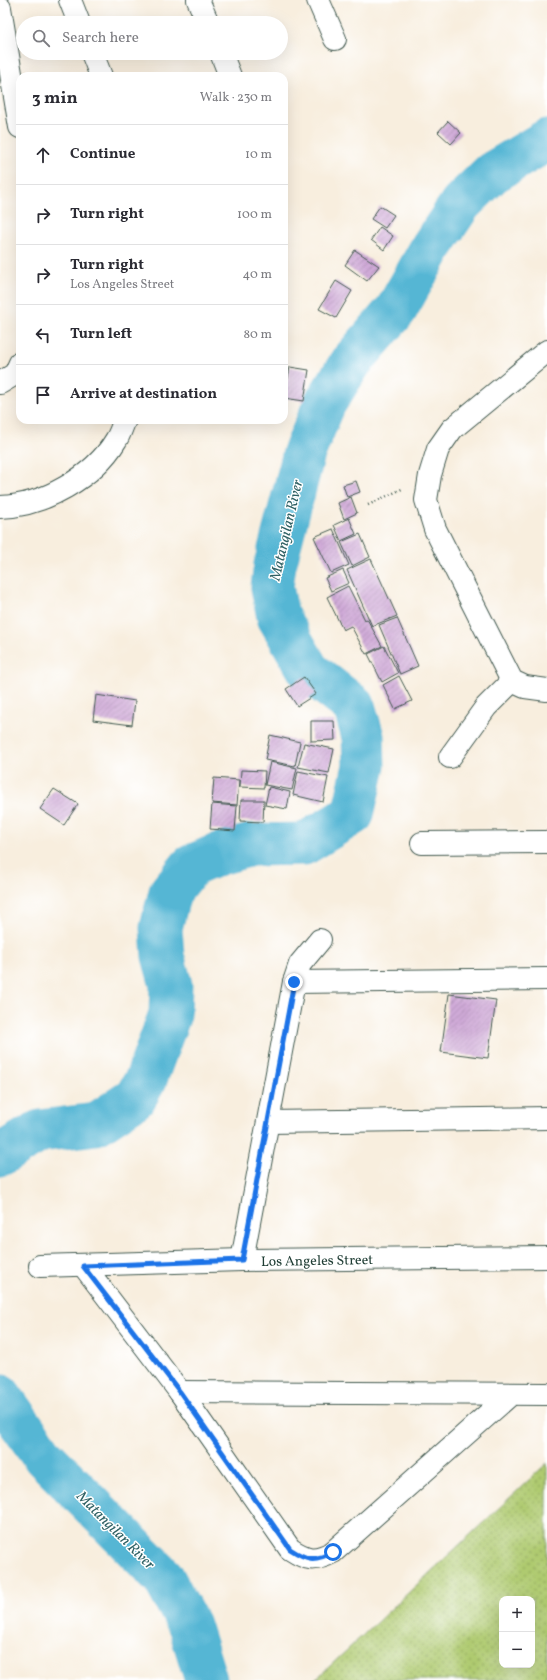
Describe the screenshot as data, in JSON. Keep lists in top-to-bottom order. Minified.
{"streets":{"street":["Los Angeles Street"]},"water":["Matangilan River"],"page":{"search":"Search here","heading":["3 min","Walk · 230 m"],"list":[["Continue","10 m"],["Turn right","100 m"],["Turn right","Los Angeles Street","40 m"],["Turn left","80 m"],"Arrive at destination"],"map_buttons":["+","−"]}}
